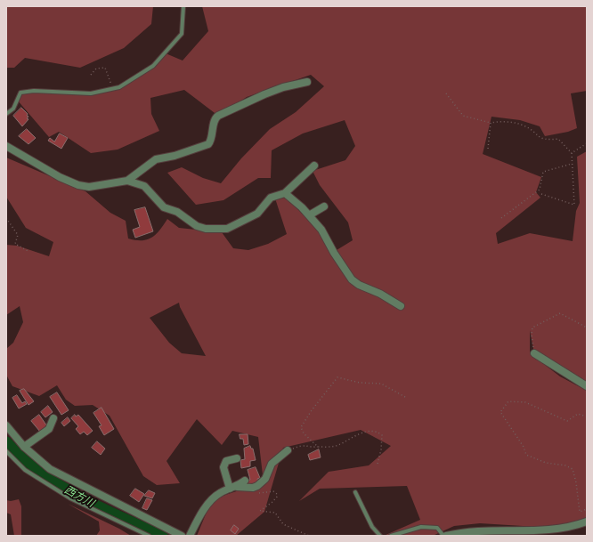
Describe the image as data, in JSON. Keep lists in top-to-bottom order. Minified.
{"water":["西方川"]}
